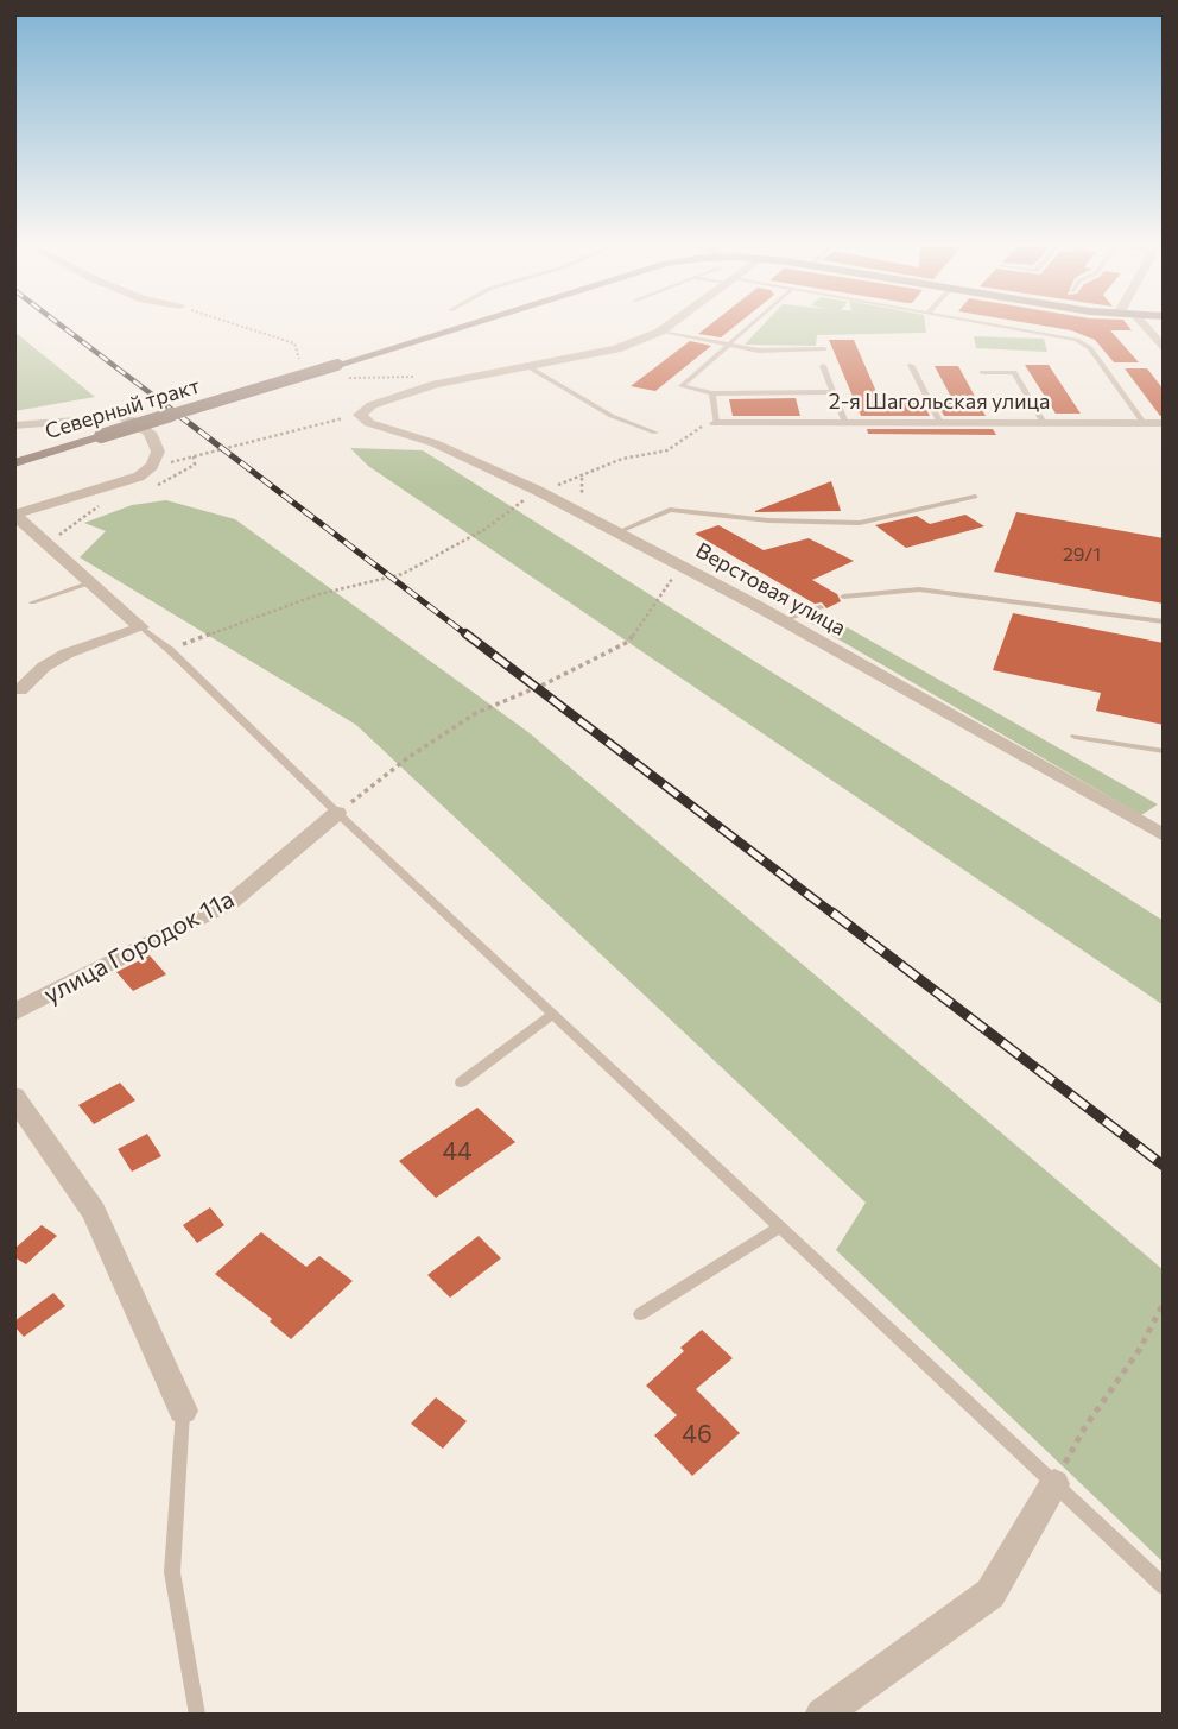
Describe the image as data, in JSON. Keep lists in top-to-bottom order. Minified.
{"streets":{"main road":["Северный тракт"],"street":["2-я Шагольская улица","Верстовая улица","улица Городок 11а"]},"house_numbers":["29/1","44","46"]}
